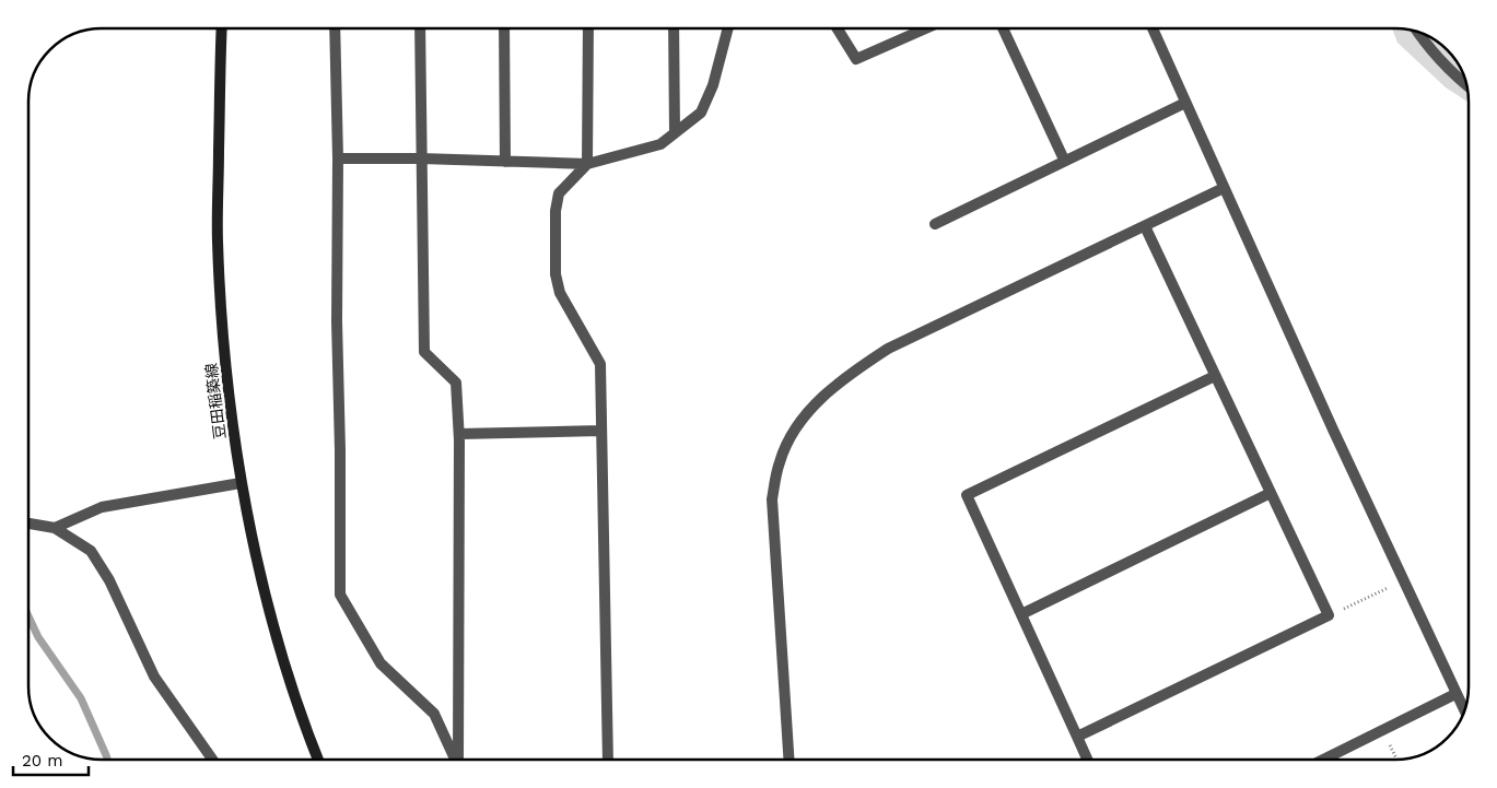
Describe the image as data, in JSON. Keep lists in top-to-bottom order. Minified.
{"streets":{"main road":["豆田稲築線"]},"scale_bar":"20 m"}
